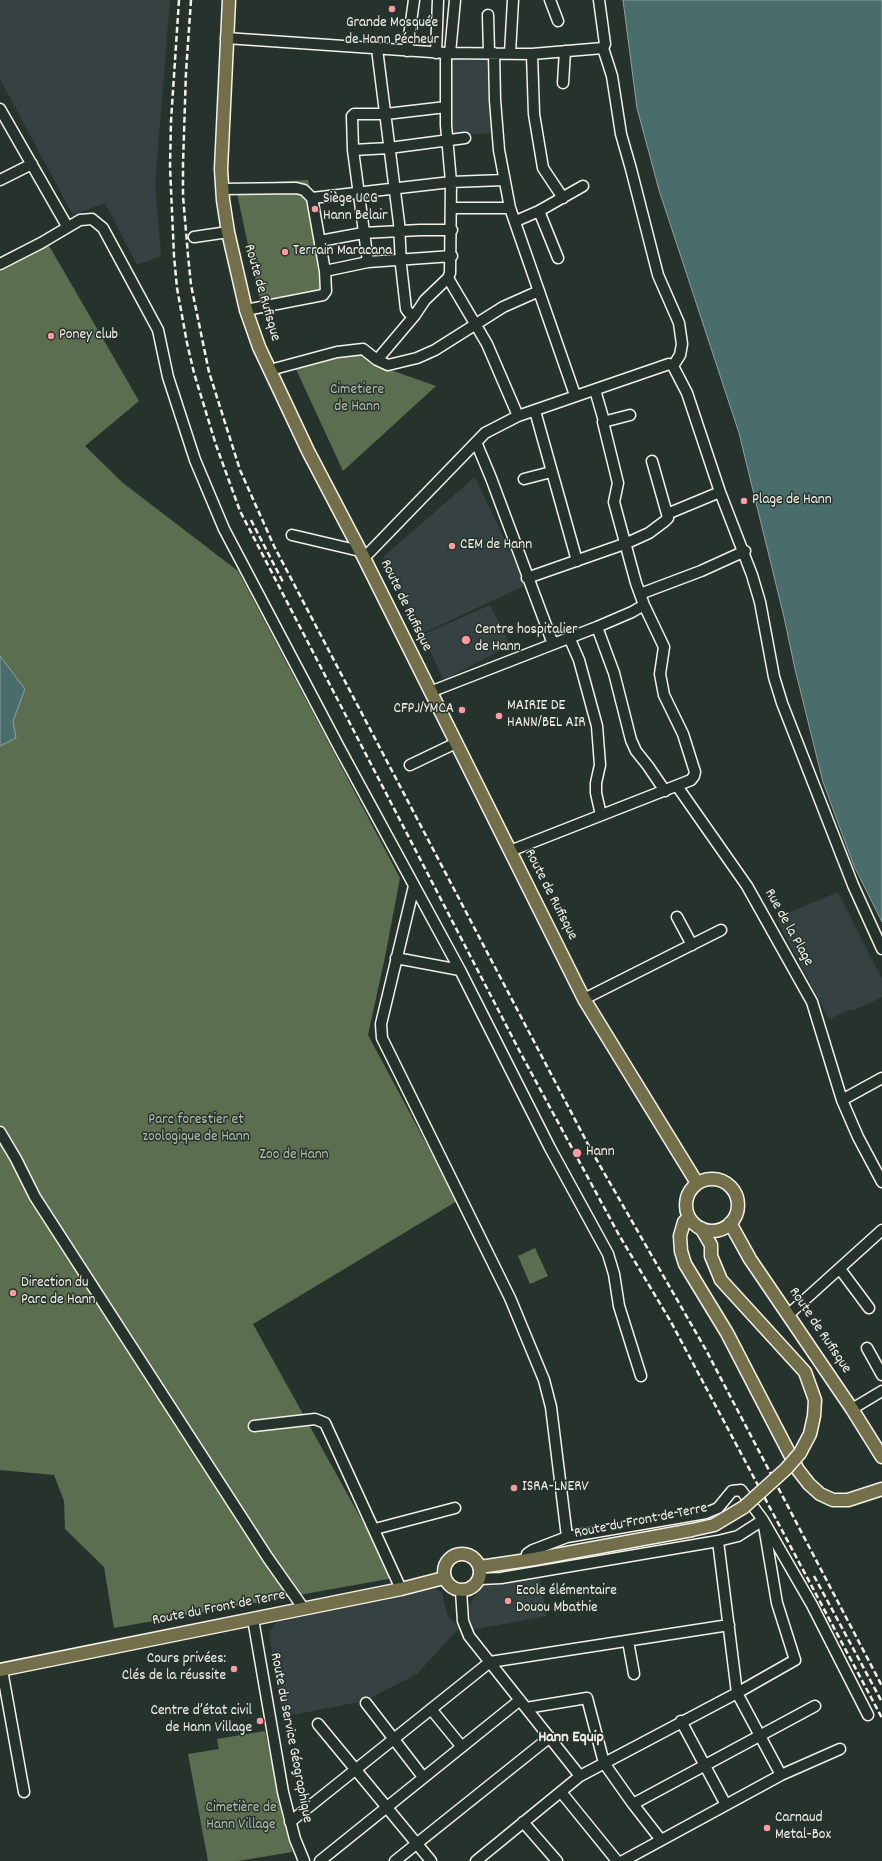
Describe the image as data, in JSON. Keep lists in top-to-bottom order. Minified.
{"streets":{"main road":["Route de Rufisque","Route du Front de Terre"],"street":["Rue de la Plage","Route du Service Géographique"]},"crossings":[["Route de Rufisque","Route du Front de Terre"],["Route du Front de Terre","Route du Service Géographique"]],"districts":["Hann Equip"],"parks":["Cimetiere de Hann","Parc forestier et zoologique de Hann","Zoo de Hann","Cimetière de Hann Village"],"places":["Grande Mosquée de Hann Pécheur","Siège UCG Hann Belair","Terrain Maracana","Poney club","Plage de Hann","CEM de Hann","Centre hospitalier de Hann","CFPJ/YMCA","MAIRIE DE HANN/BEL AIR","Hann","Direction du Parc de Hann","ISRA-LNERV","Ecole élémentaire Douou Mbathie","Cours privées: Clés de la réussite","Centre d’état civil de Hann Village","Carnaud Metal-Box"]}
